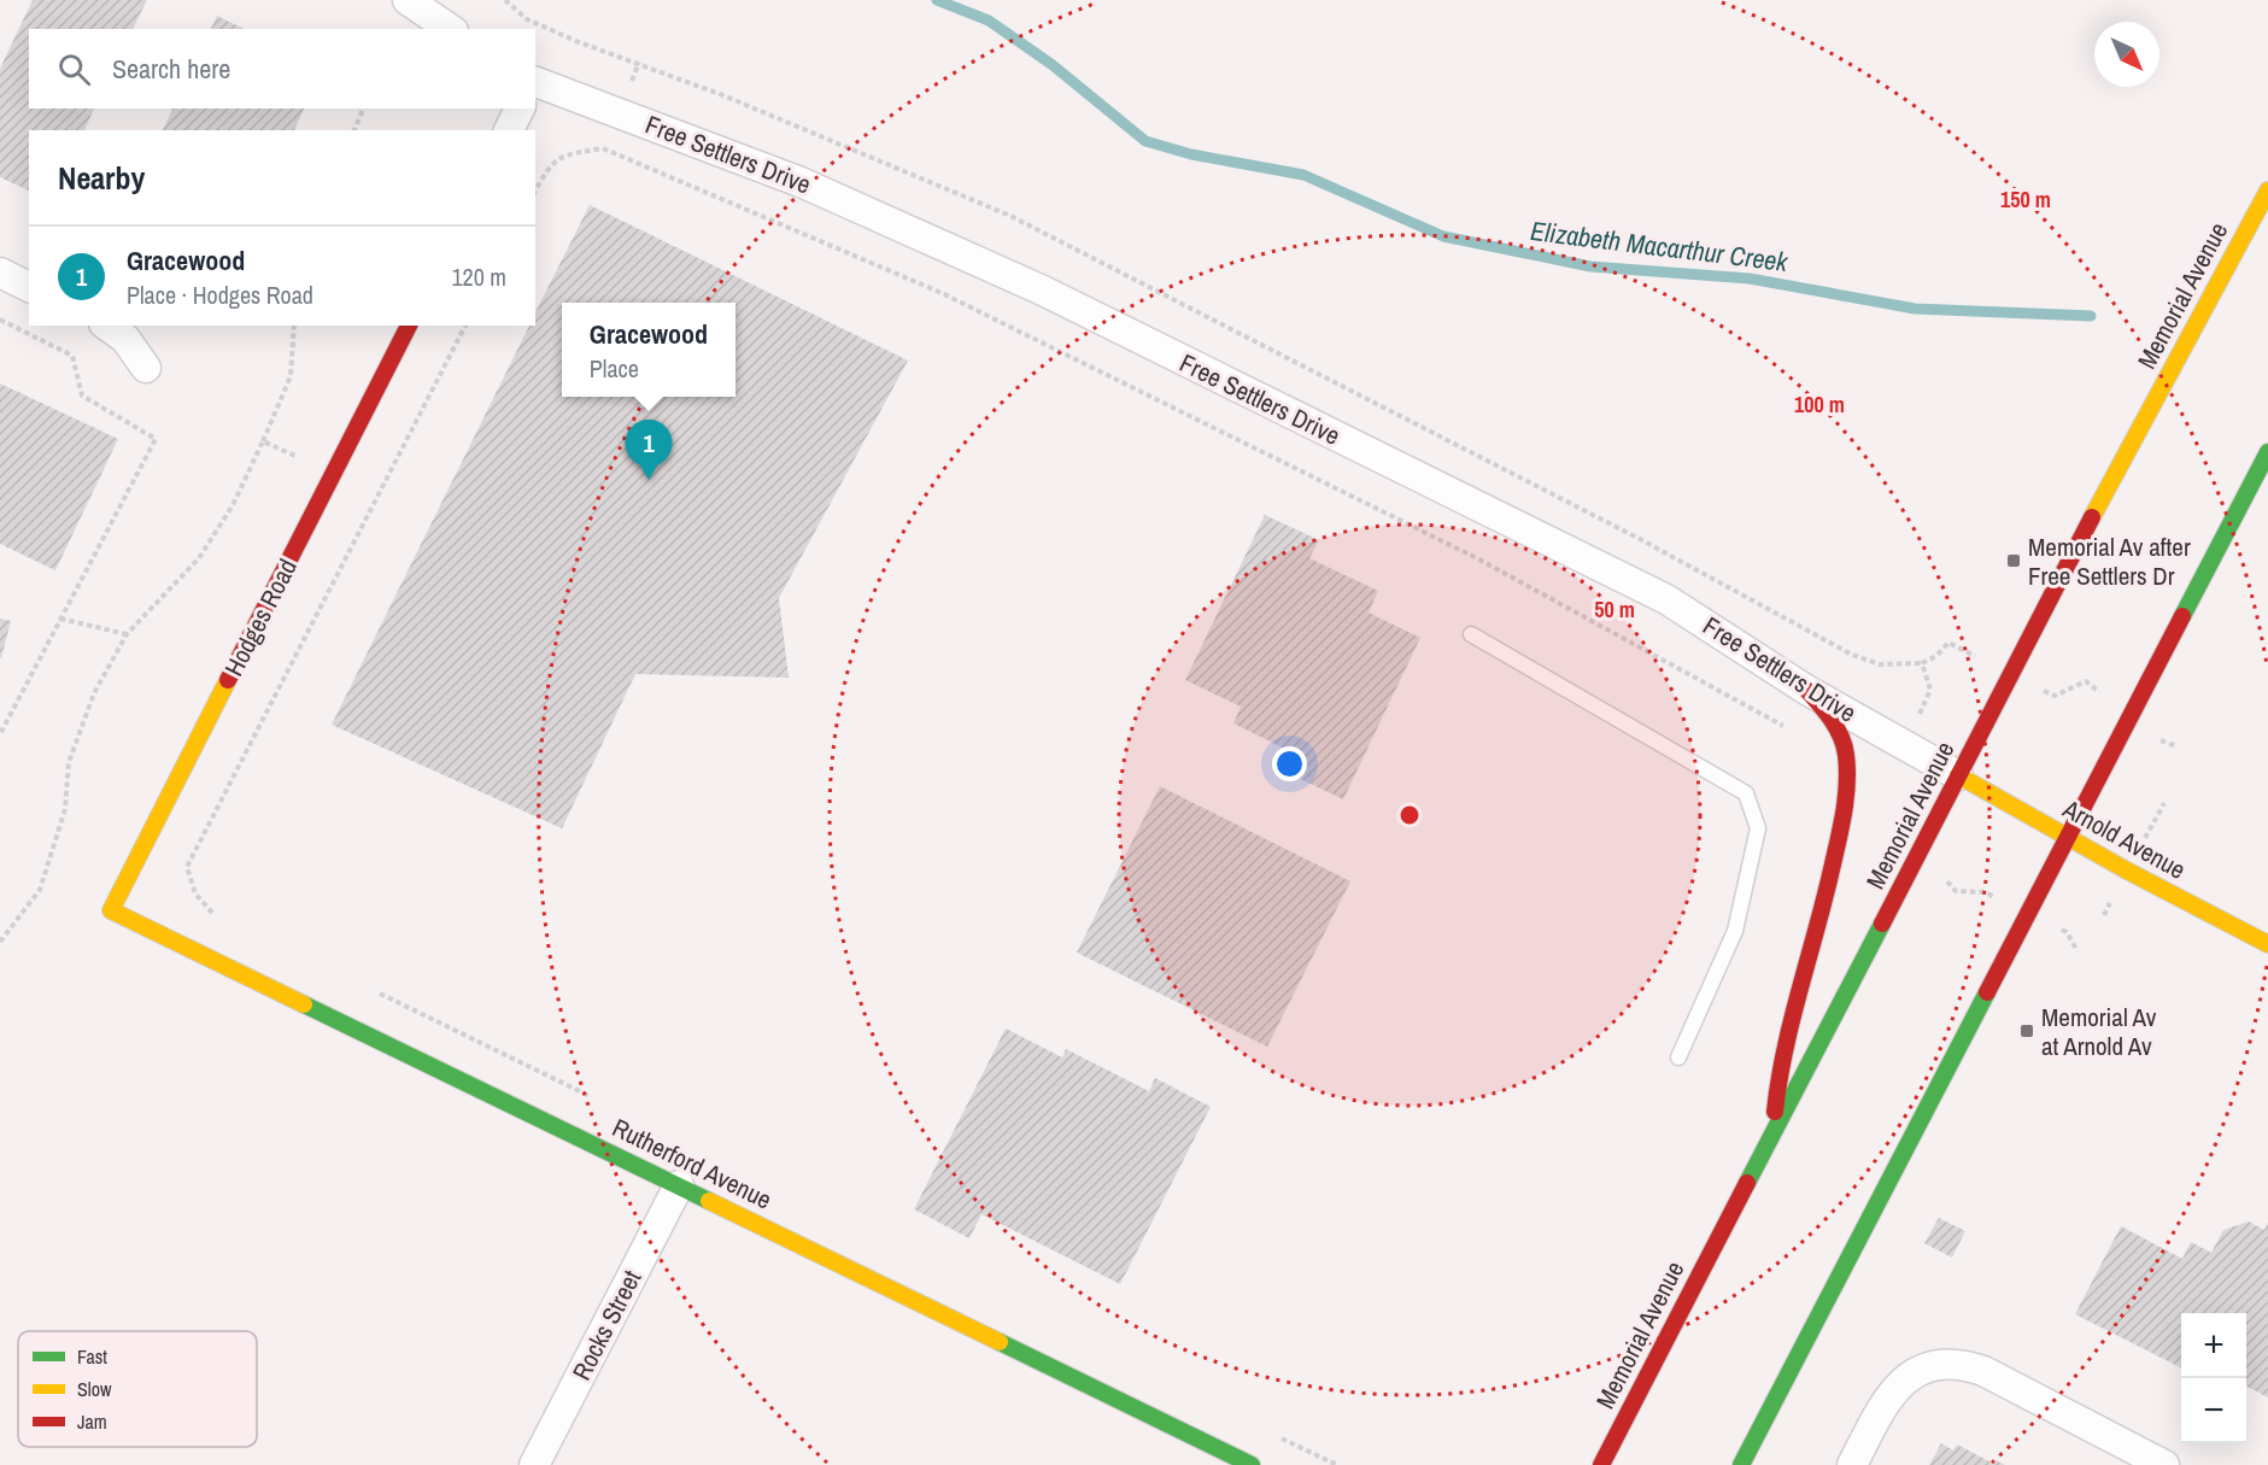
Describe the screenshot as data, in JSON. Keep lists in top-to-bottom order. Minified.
{"streets":{"main road":["Memorial Avenue","Hodges Road","Arnold Avenue","Rutherford Avenue"],"street":["Free Settlers Drive","Rocks Street"]},"crossings":[["Free Settlers Drive","Memorial Avenue"],["Free Settlers Drive","Arnold Avenue"],["Memorial Avenue","Arnold Avenue"],["Hodges Road","Rutherford Avenue"],["Rutherford Avenue","Rocks Street"]],"water":["Elizabeth Macarthur Creek"],"places":{"transit":["Memorial Av after Free Settlers Dr","Memorial Av at Arnold Av"]},"legend":["Fast","Slow","Jam"],"north":"bottom right","page":{"search":"Search here","heading":"Nearby","list":[{"mark":"1","name":"Gracewood","note":"Place · Hodges Road","value":"120 m"}],"popup":["Gracewood","Place"],"pins":"1","map_buttons":["+","−"]},"rings":["150 m","100 m","50 m"]}
